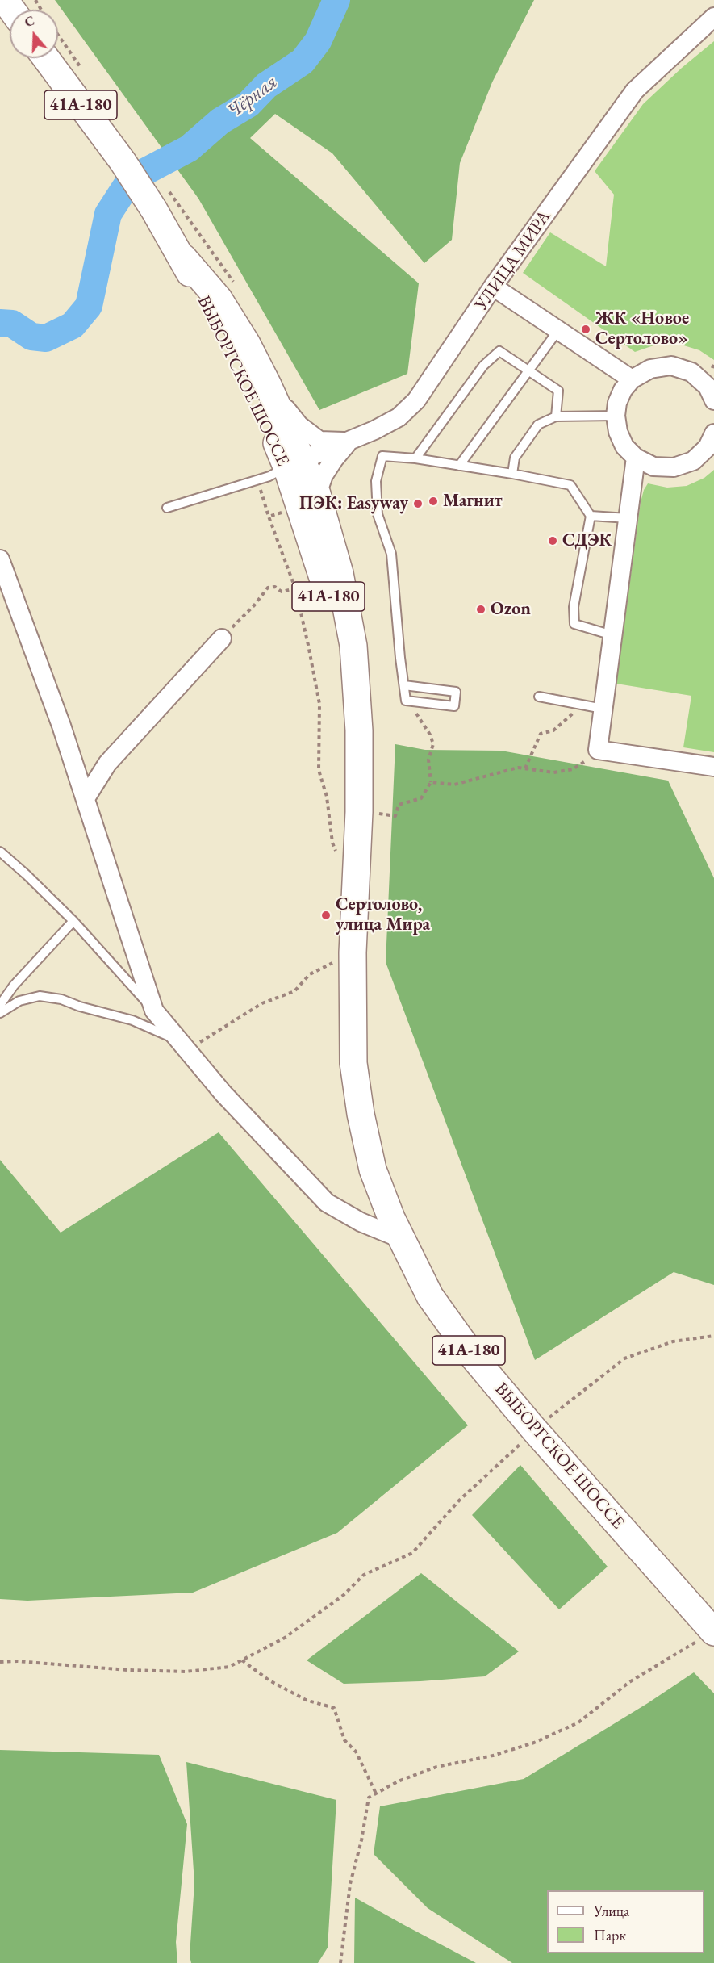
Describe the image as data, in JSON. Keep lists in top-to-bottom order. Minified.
{"streets":{"main road":["41А-180","ВЫБОРГСКОЕ ШОССЕ"],"street":["УЛИЦА МИРА"]},"crossings":[["УЛИЦА МИРА","ВЫБОРГСКОЕ ШОССЕ"]],"water":["Чёрная"],"places":["ЖК «Новое Сертолово»","Магнит","ПЭК: Easyway","СДЭК","Ozon","Сертолово, улица Мира"],"legend":["Улица","Парк"],"north":"top"}
